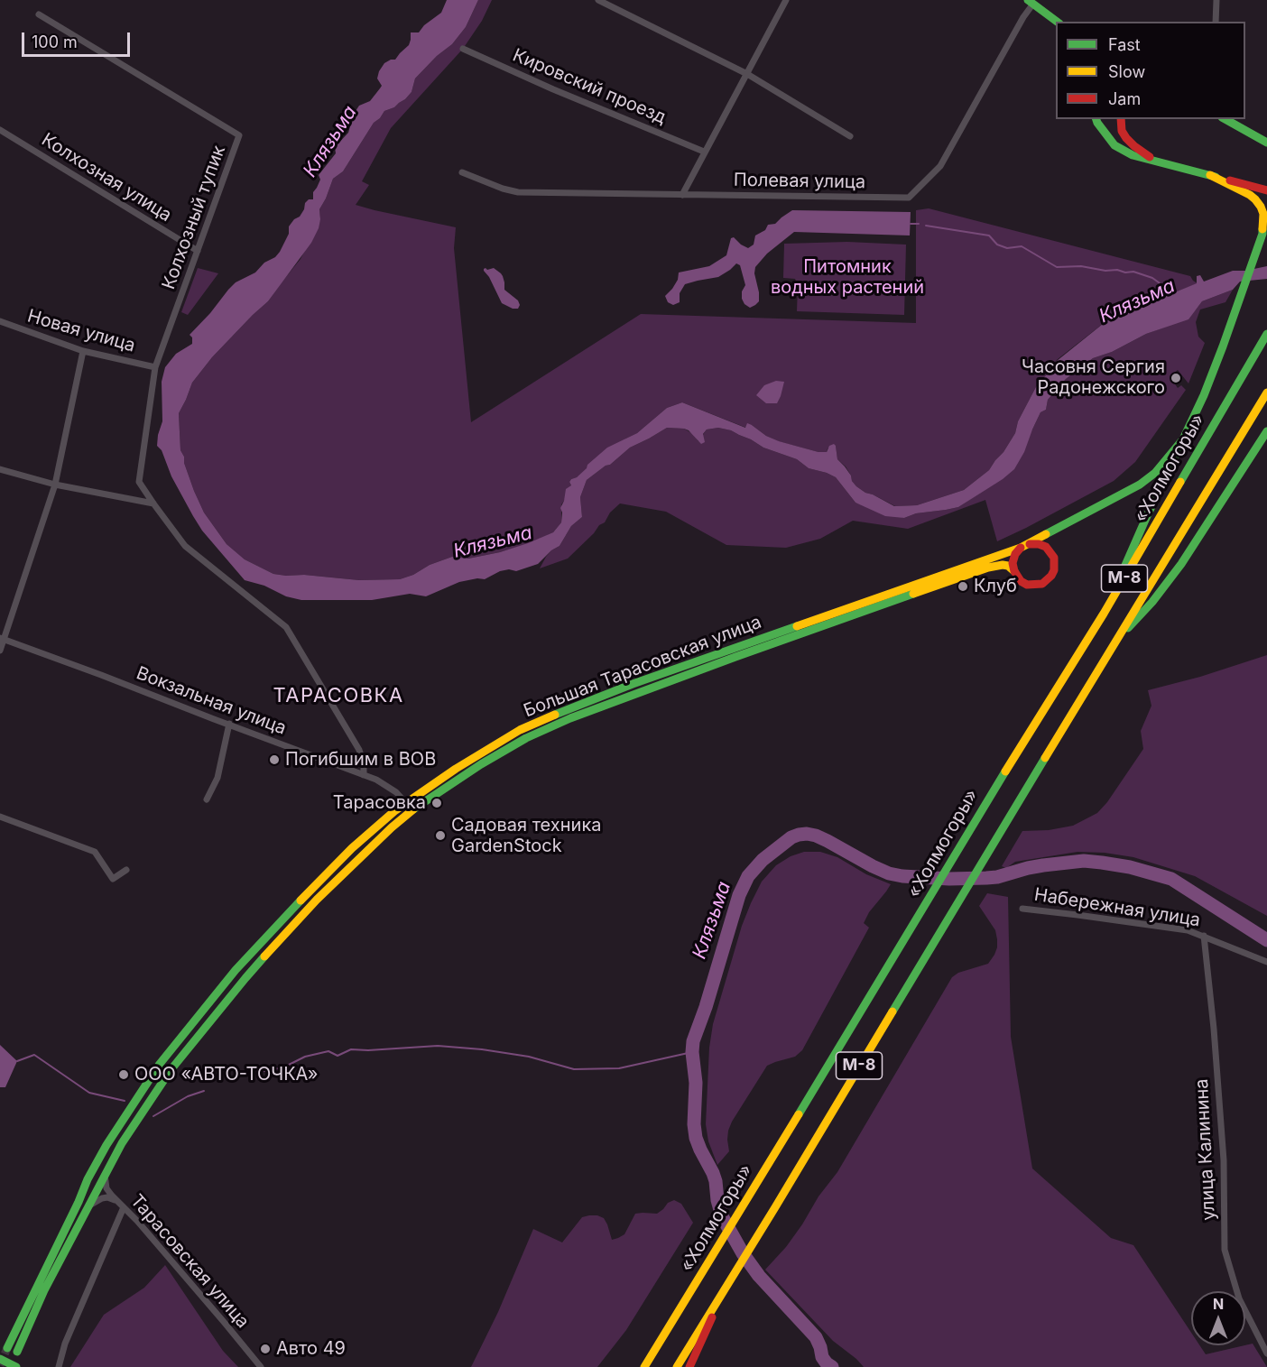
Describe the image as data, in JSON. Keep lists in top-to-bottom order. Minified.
{"streets":{"main road":["«Холмогоры»","М-8","Большая Тарасовская улица"],"street":["Кировский проезд","Колхозная улица","Полевая улица","Колхозный тупик","Новая улица","Вокзальная улица","Набережная улица","улица Калинина","Тарасовская улица"]},"crossings":[["Колхозная улица","Колхозный тупик"],["Колхозный тупик","Новая улица"],["Колхозный тупик","Вокзальная улица"],["Большая Тарасовская улица","Вокзальная улица"],["Набережная улица","улица Калинина"]],"districts":["ТАРАСОВКА"],"water":["Клязьма"],"parks":["Питомник водных растений"],"places":["Часовня Сергия Радонежского","Клуб","Погибшим в ВОВ","Тарасовка","Садовая техника GardenStock","ООО «АВТО-ТОЧКА»","Авто 49"],"legend":["Fast","Slow","Jam"],"scale_bar":"100 m","north":"top"}
